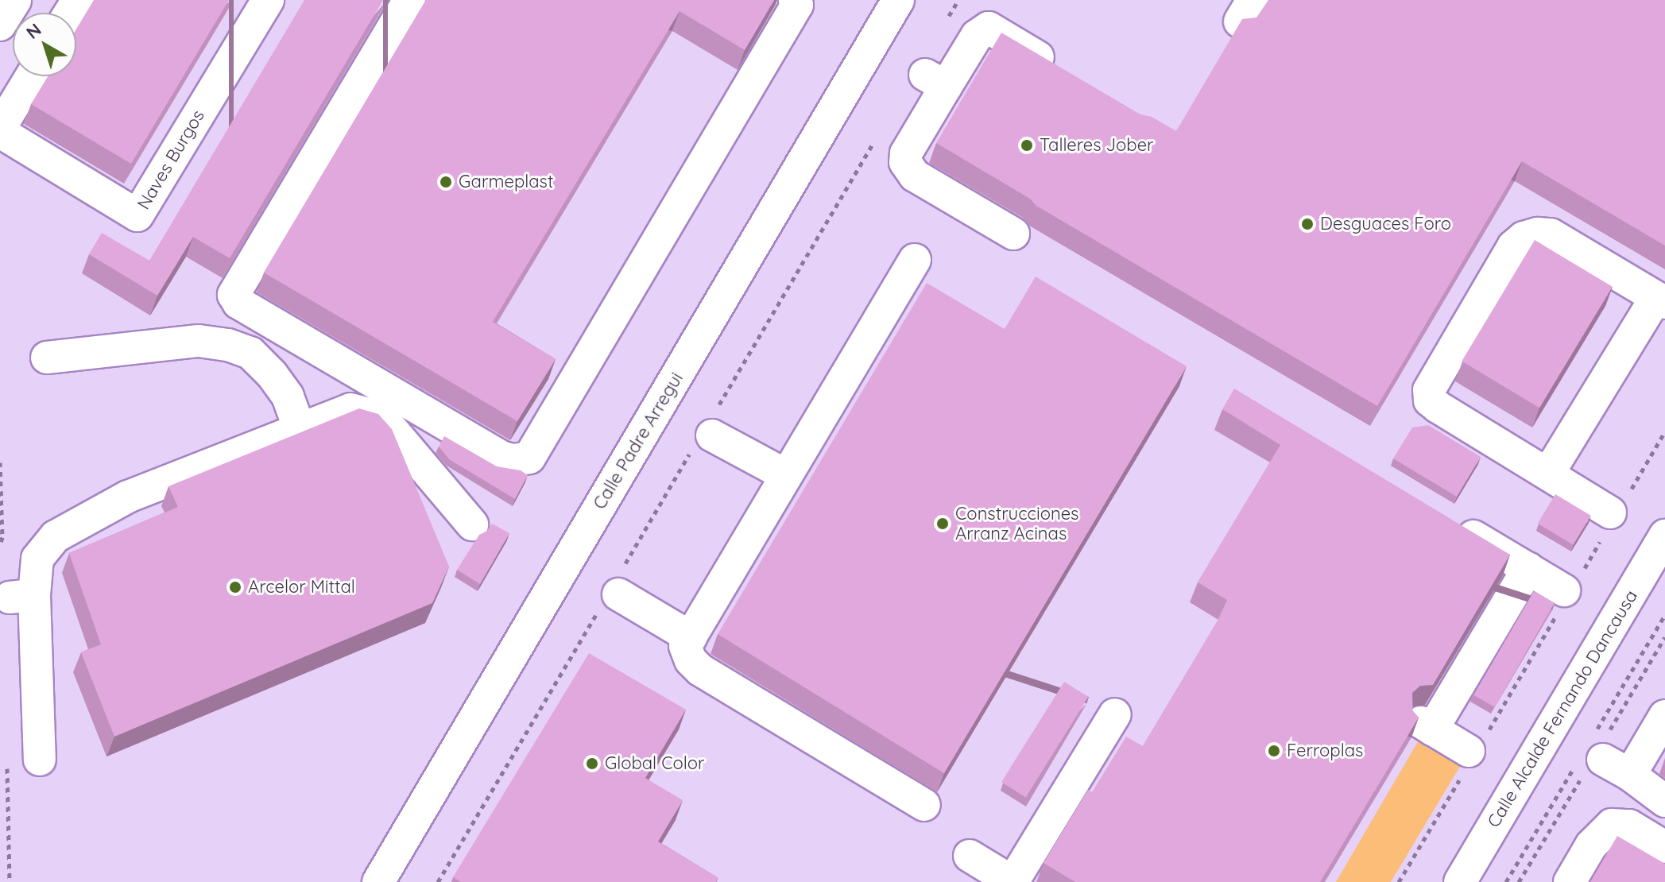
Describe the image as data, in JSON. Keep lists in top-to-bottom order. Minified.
{"streets":{"street":["Naves Burgos","Calle Padre Arregui","Calle Alcalde Fernando Dancausa"]},"places":["Talleres Jober","Garmeplast","Desguaces Foro","Construcciones Arranz Acinas","Arcelor Mittal","Ferroplas","Global Color"],"north":"top left"}
